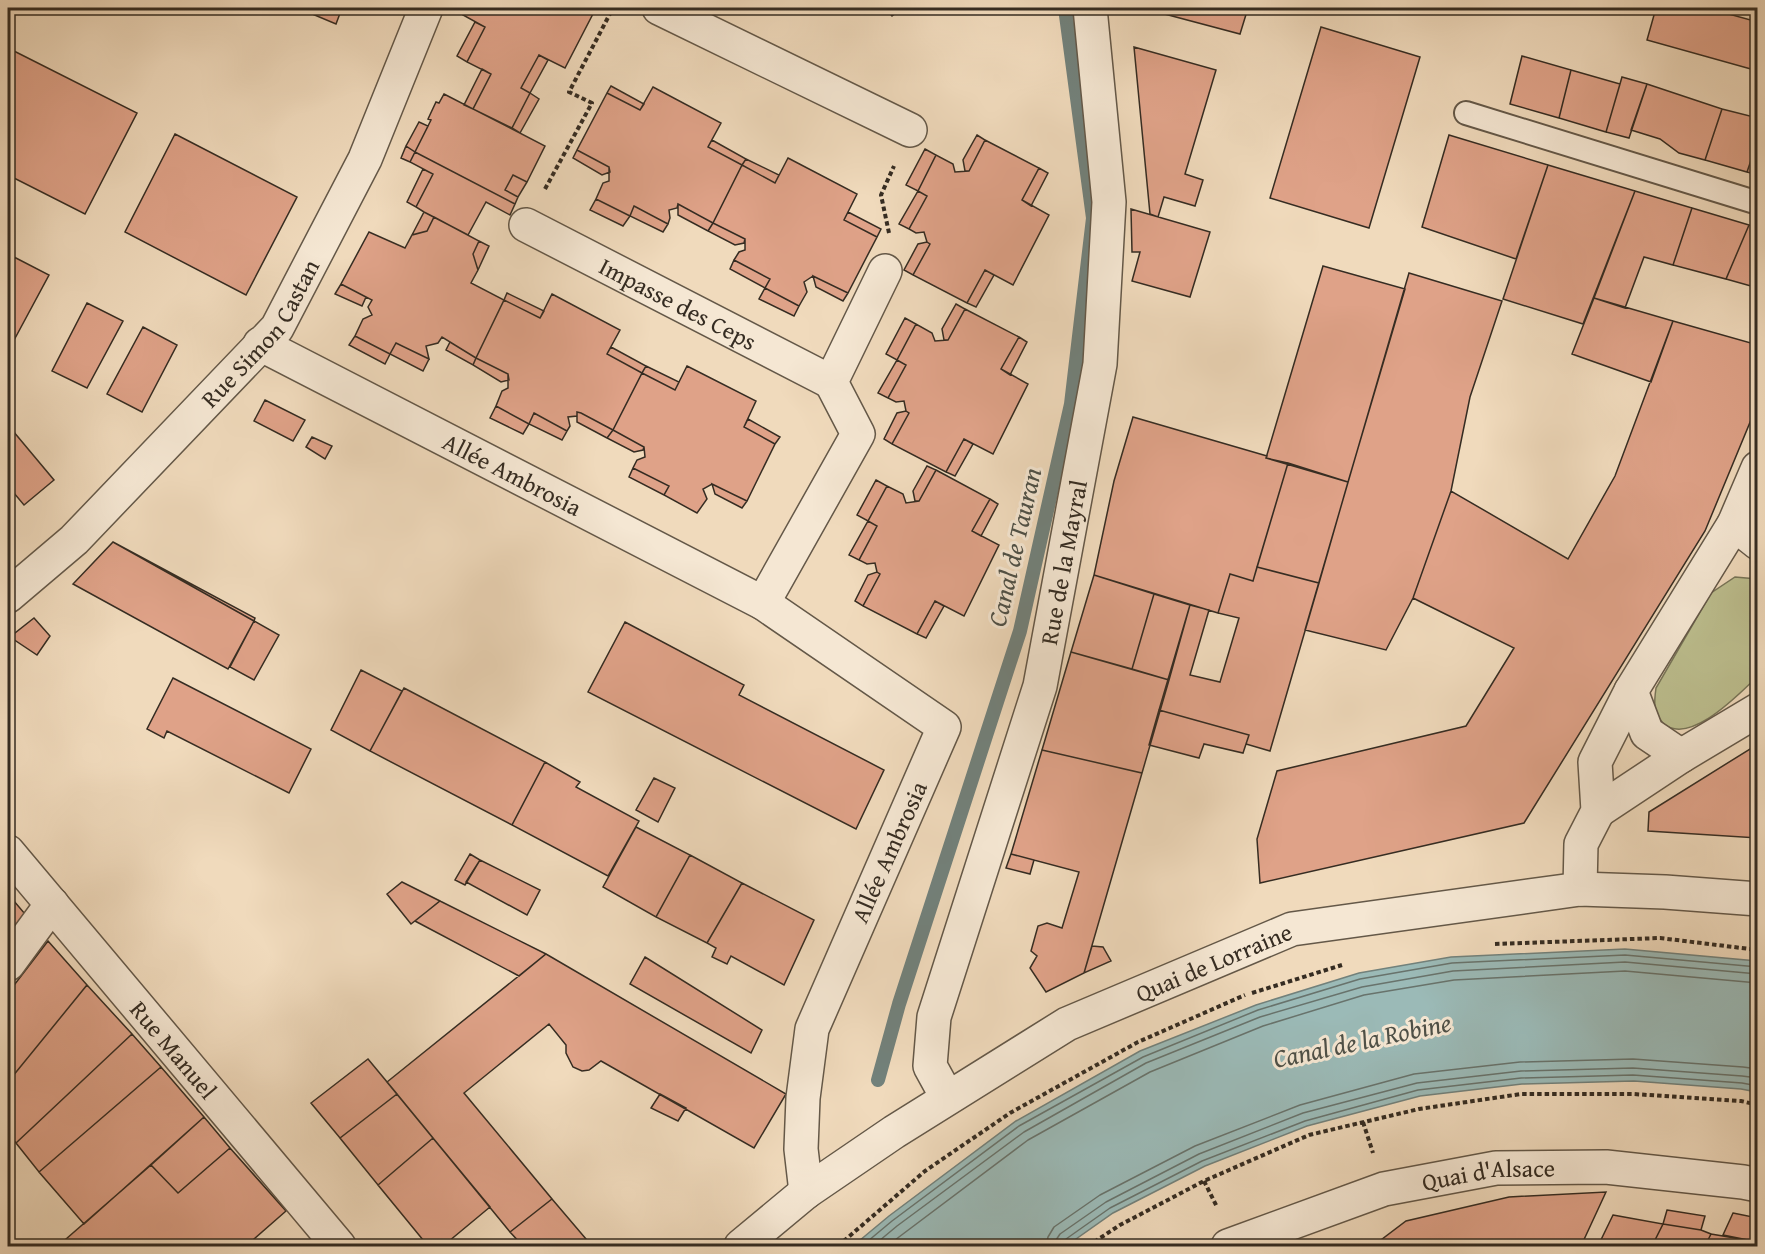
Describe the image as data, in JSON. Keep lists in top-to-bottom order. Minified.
{"streets":{"street":["Impasse des Ceps","Rue Simon Castan","Allée Ambrosia","Rue de la Mayral","Quai de Lorraine","Rue Manuel","Quai d'Alsace"]},"crossings":[["Rue Simon Castan","Allée Ambrosia"],["Allée Ambrosia","Quai de Lorraine"],["Rue de la Mayral","Quai de Lorraine"]],"water":["Canal de Tauran","Canal de la Robine"]}
